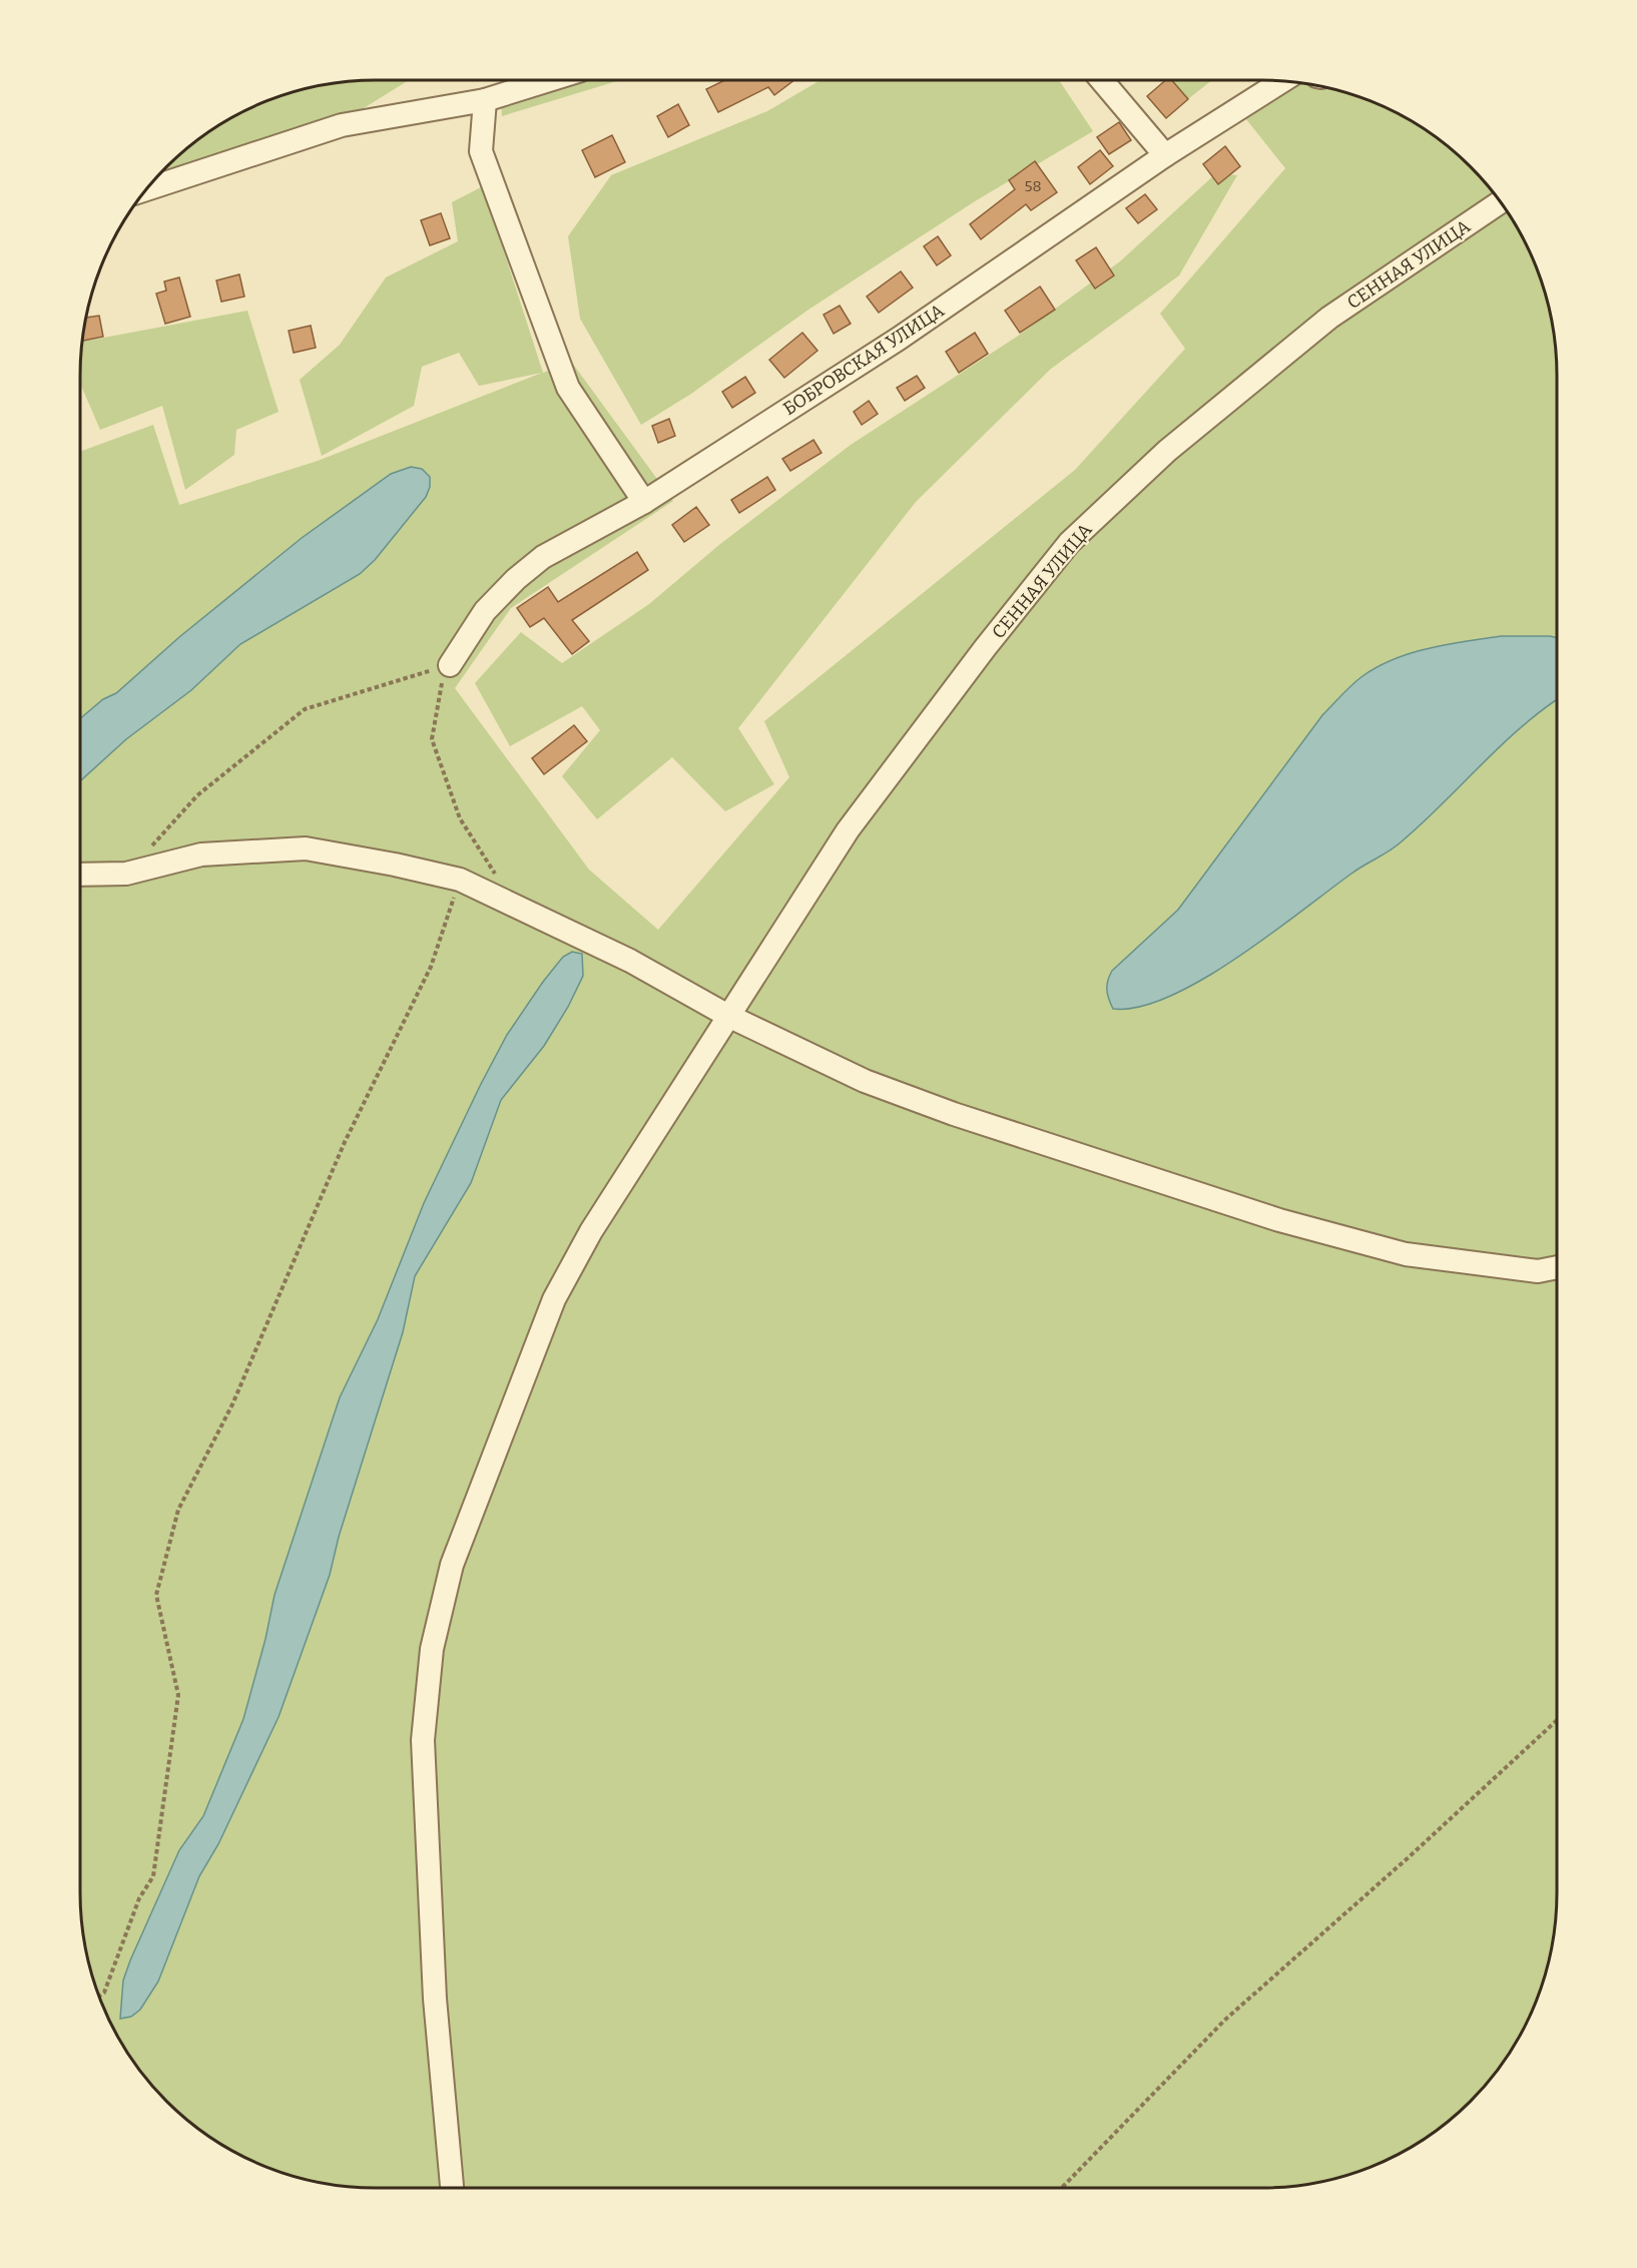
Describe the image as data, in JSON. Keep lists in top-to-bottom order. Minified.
{"streets":{"street":["СЕННАЯ УЛИЦА","БОБРОВСКАЯ УЛИЦА"]},"house_numbers":["58"]}
